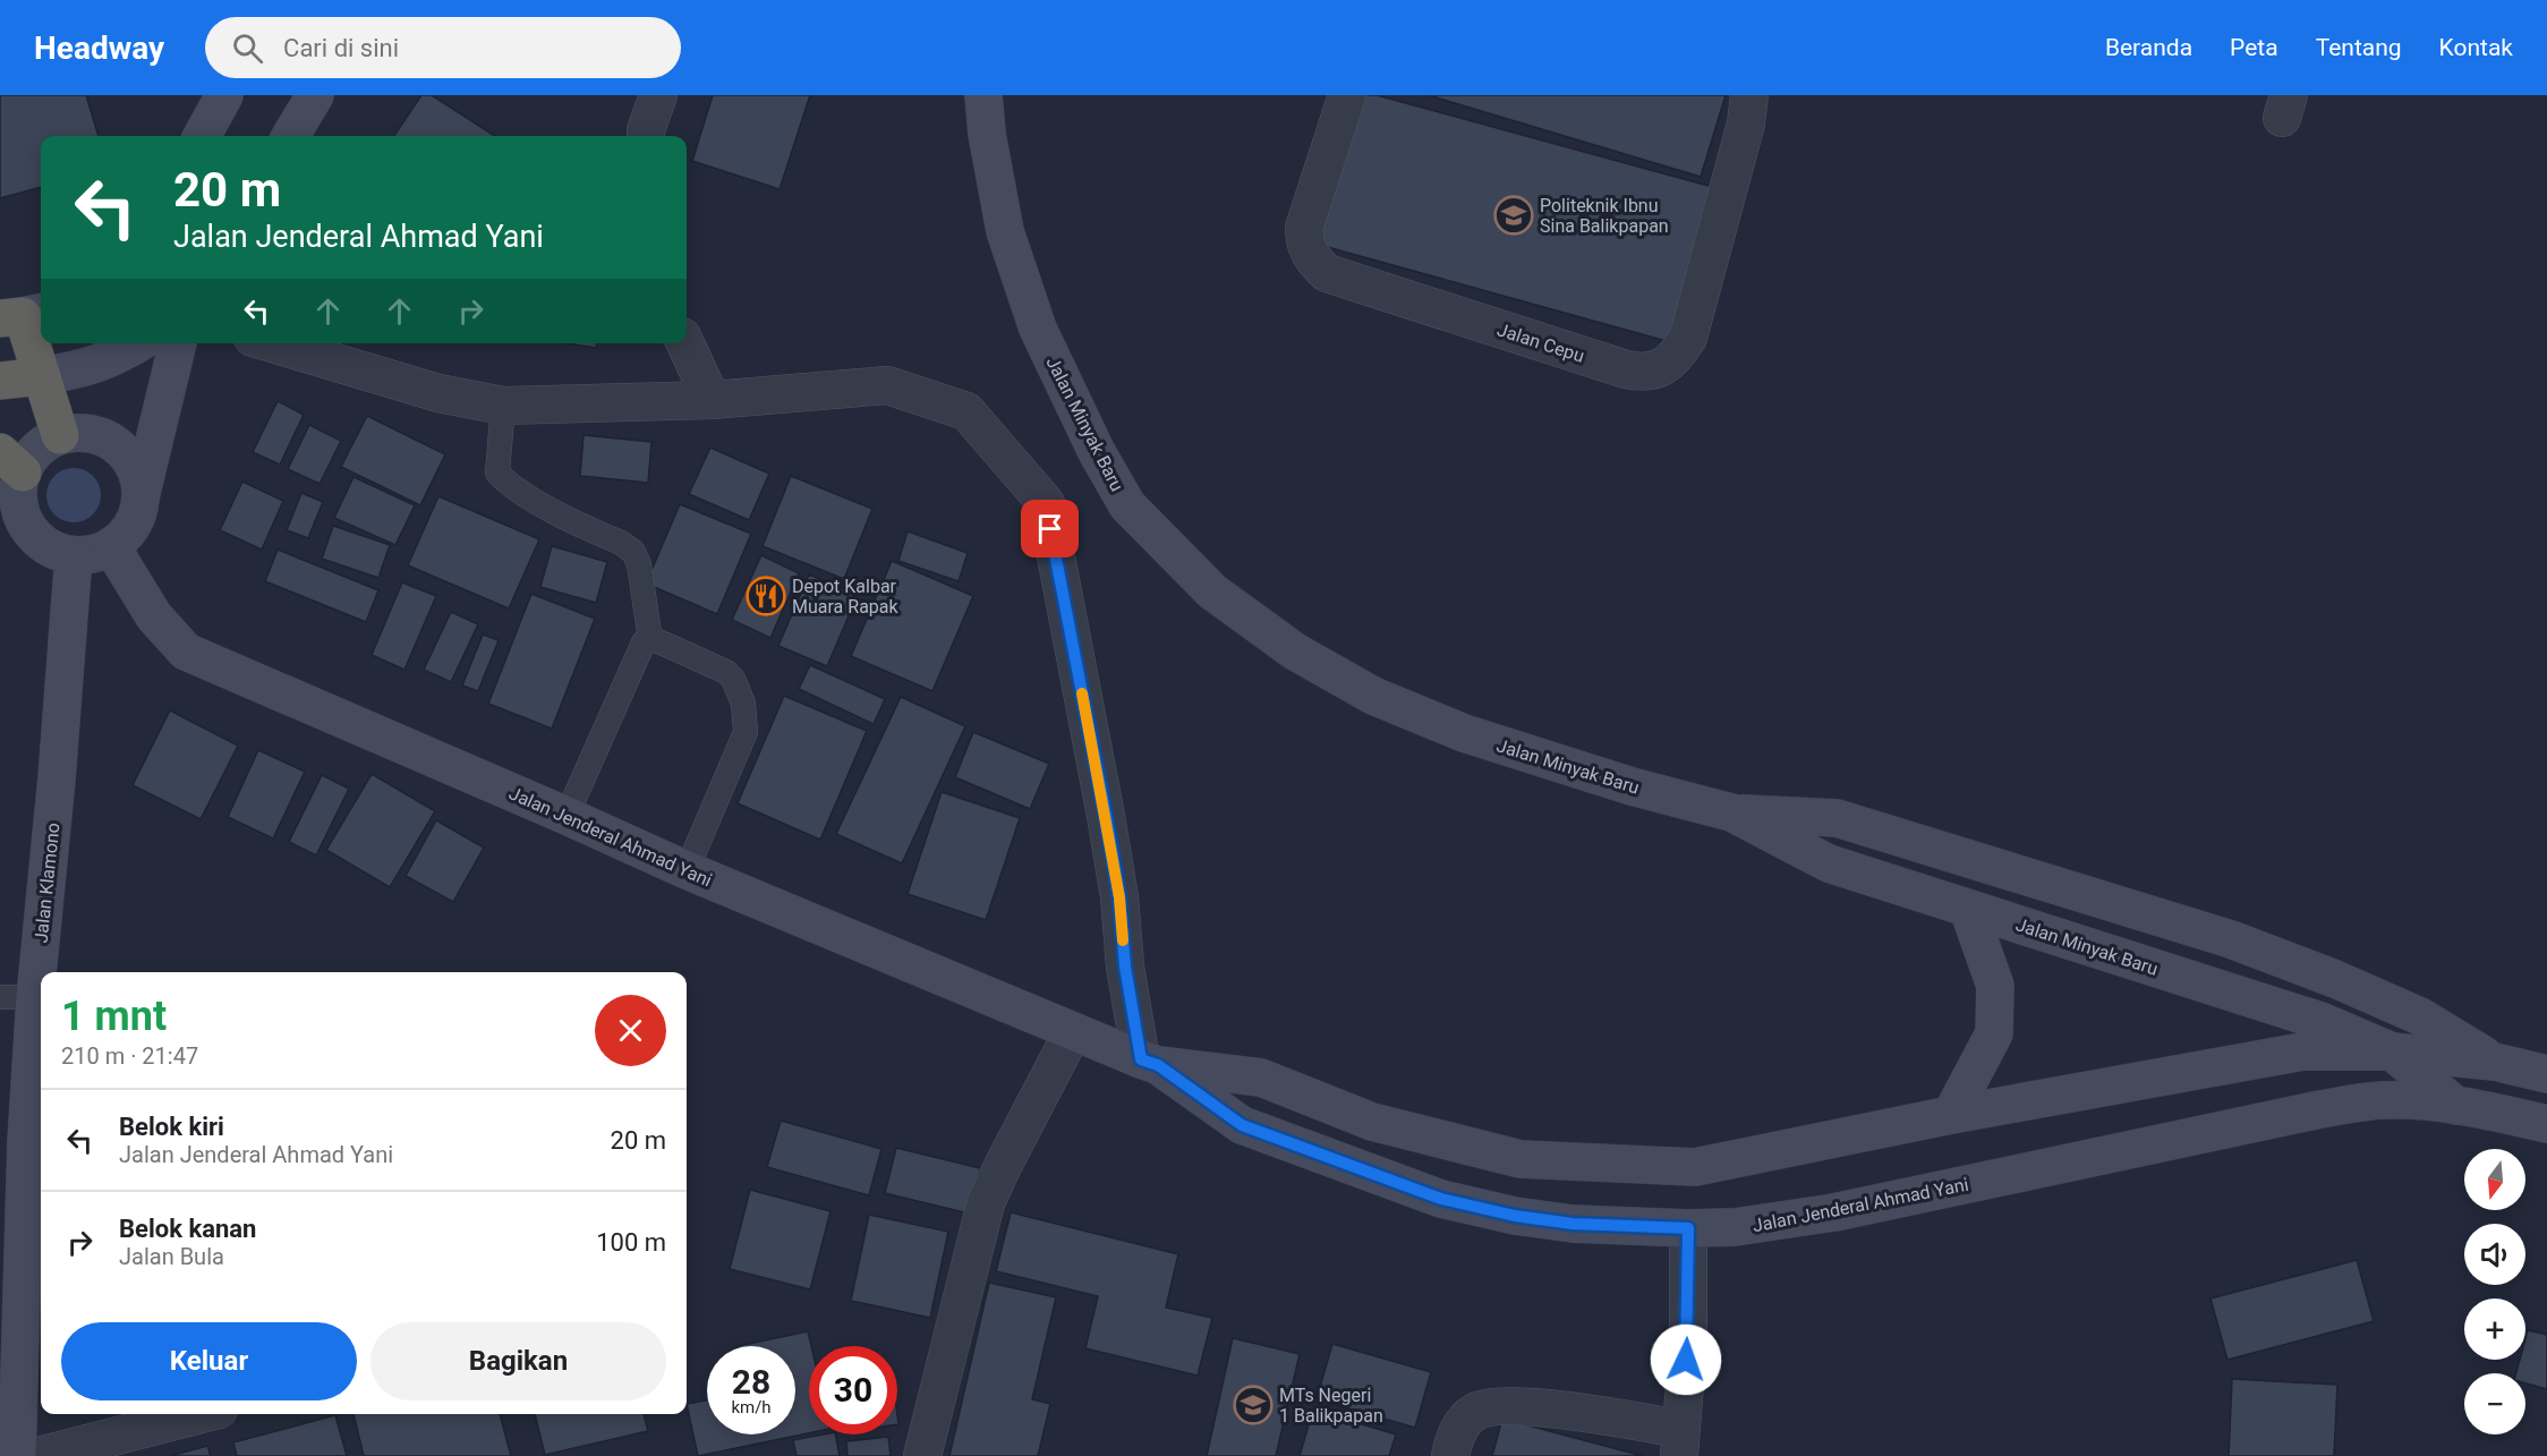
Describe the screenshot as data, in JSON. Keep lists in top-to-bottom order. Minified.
{"streets":{"main road":["Jalan Minyak Baru","Jalan Jenderal Ahmad Yani","Jalan Klamono"],"street":["Jalan Cepu"]},"crossings":[["Jalan Minyak Baru","Jalan Jenderal Ahmad Yani"],["Jalan Jenderal Ahmad Yani","Jalan Klamono"]],"places":{"school or university":["Politeknik Ibnu Sina Balikpapan","MTs Negeri 1 Balikpapan"],"restaurant":["Depot Kalbar Muara Rapak"]},"north":"bottom","page":{"header":"Headway","search":"Cari di sini","nav":["Beranda","Peta","Tentang","Kontak"],"turn":["20 m","Jalan Jenderal Ahmad Yani"],"heading":["1 mnt","210 m · 21:47"],"list":[{"name":"Belok kiri","note":"Jalan Jenderal Ahmad Yani","value":"20 m"},{"name":"Belok kanan","note":"Jalan Bula","value":"100 m"}],"map_buttons":["+","−"],"buttons":["Keluar","Bagikan"],"speed":"28 km/h","limit":"30"}}
